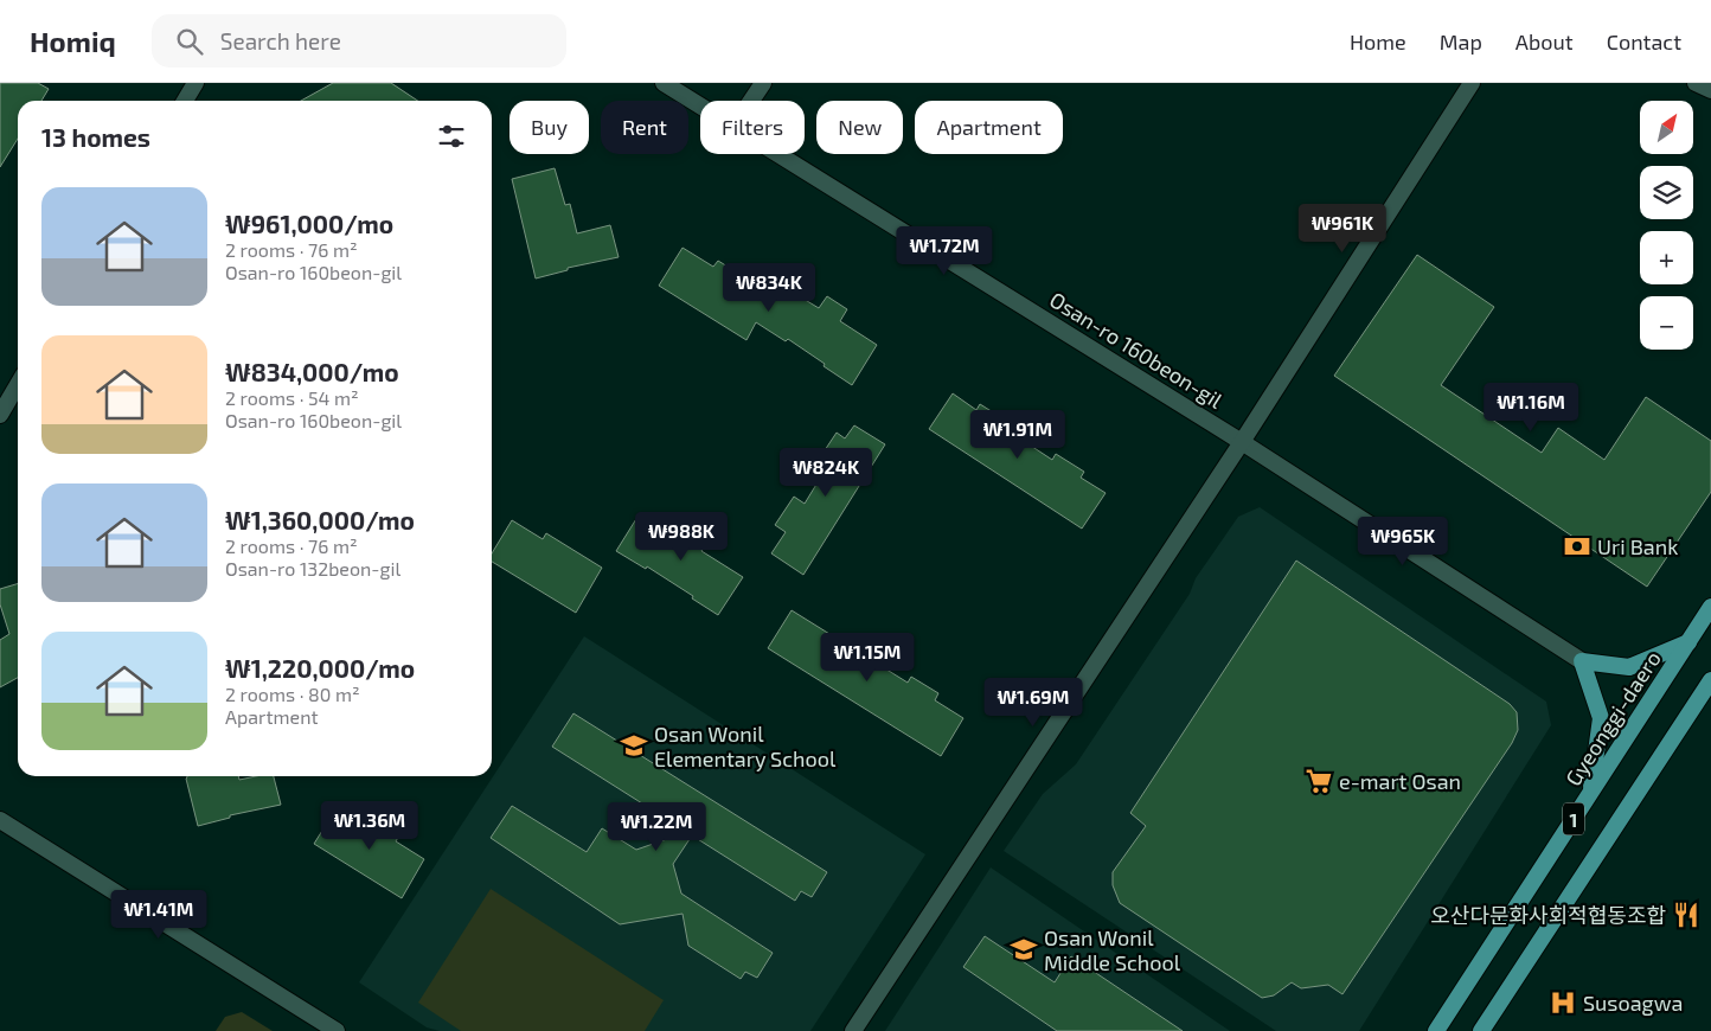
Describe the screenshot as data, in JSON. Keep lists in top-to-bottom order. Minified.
{"streets":{"main road":["Gyeonggi-daero","1"],"street":["Osan-ro 160beon-gil"]},"places":{"bank":["Uri Bank"],"school or university":["Osan Wonil Elementary School","Osan Wonil Middle School"],"supermarket":["e-mart Osan"],"restaurant":["오산다문화사회적협동조합"],"hospital":["Susoagwa"]},"north":"top right","page":{"header":"Homiq","search":"Search here","nav":["Home","Map","About","Contact"],"map_buttons":["+","−"],"chip":["Buy","Rent","Filters","New","Apartment"],"heading":"13 homes","list":[{"name":"₩961,000/mo","note":"2 rooms · 76 m² · Osan-ro 160beon-gil"},{"name":"₩834,000/mo","note":"2 rooms · 54 m² · Osan-ro 160beon-gil"},{"name":"₩1,360,000/mo","note":"2 rooms · 76 m² · Osan-ro 132beon-gil"},{"name":"₩1,220,000/mo","note":"2 rooms · 80 m² · Apartment"}],"price":["₩961K","₩1.72M","₩834K","₩1.16M","₩1.91M","₩824K","₩988K","₩965K","₩1.15M","₩1.69M","₩1.36M","₩1.22M","₩1.41M"]}}
